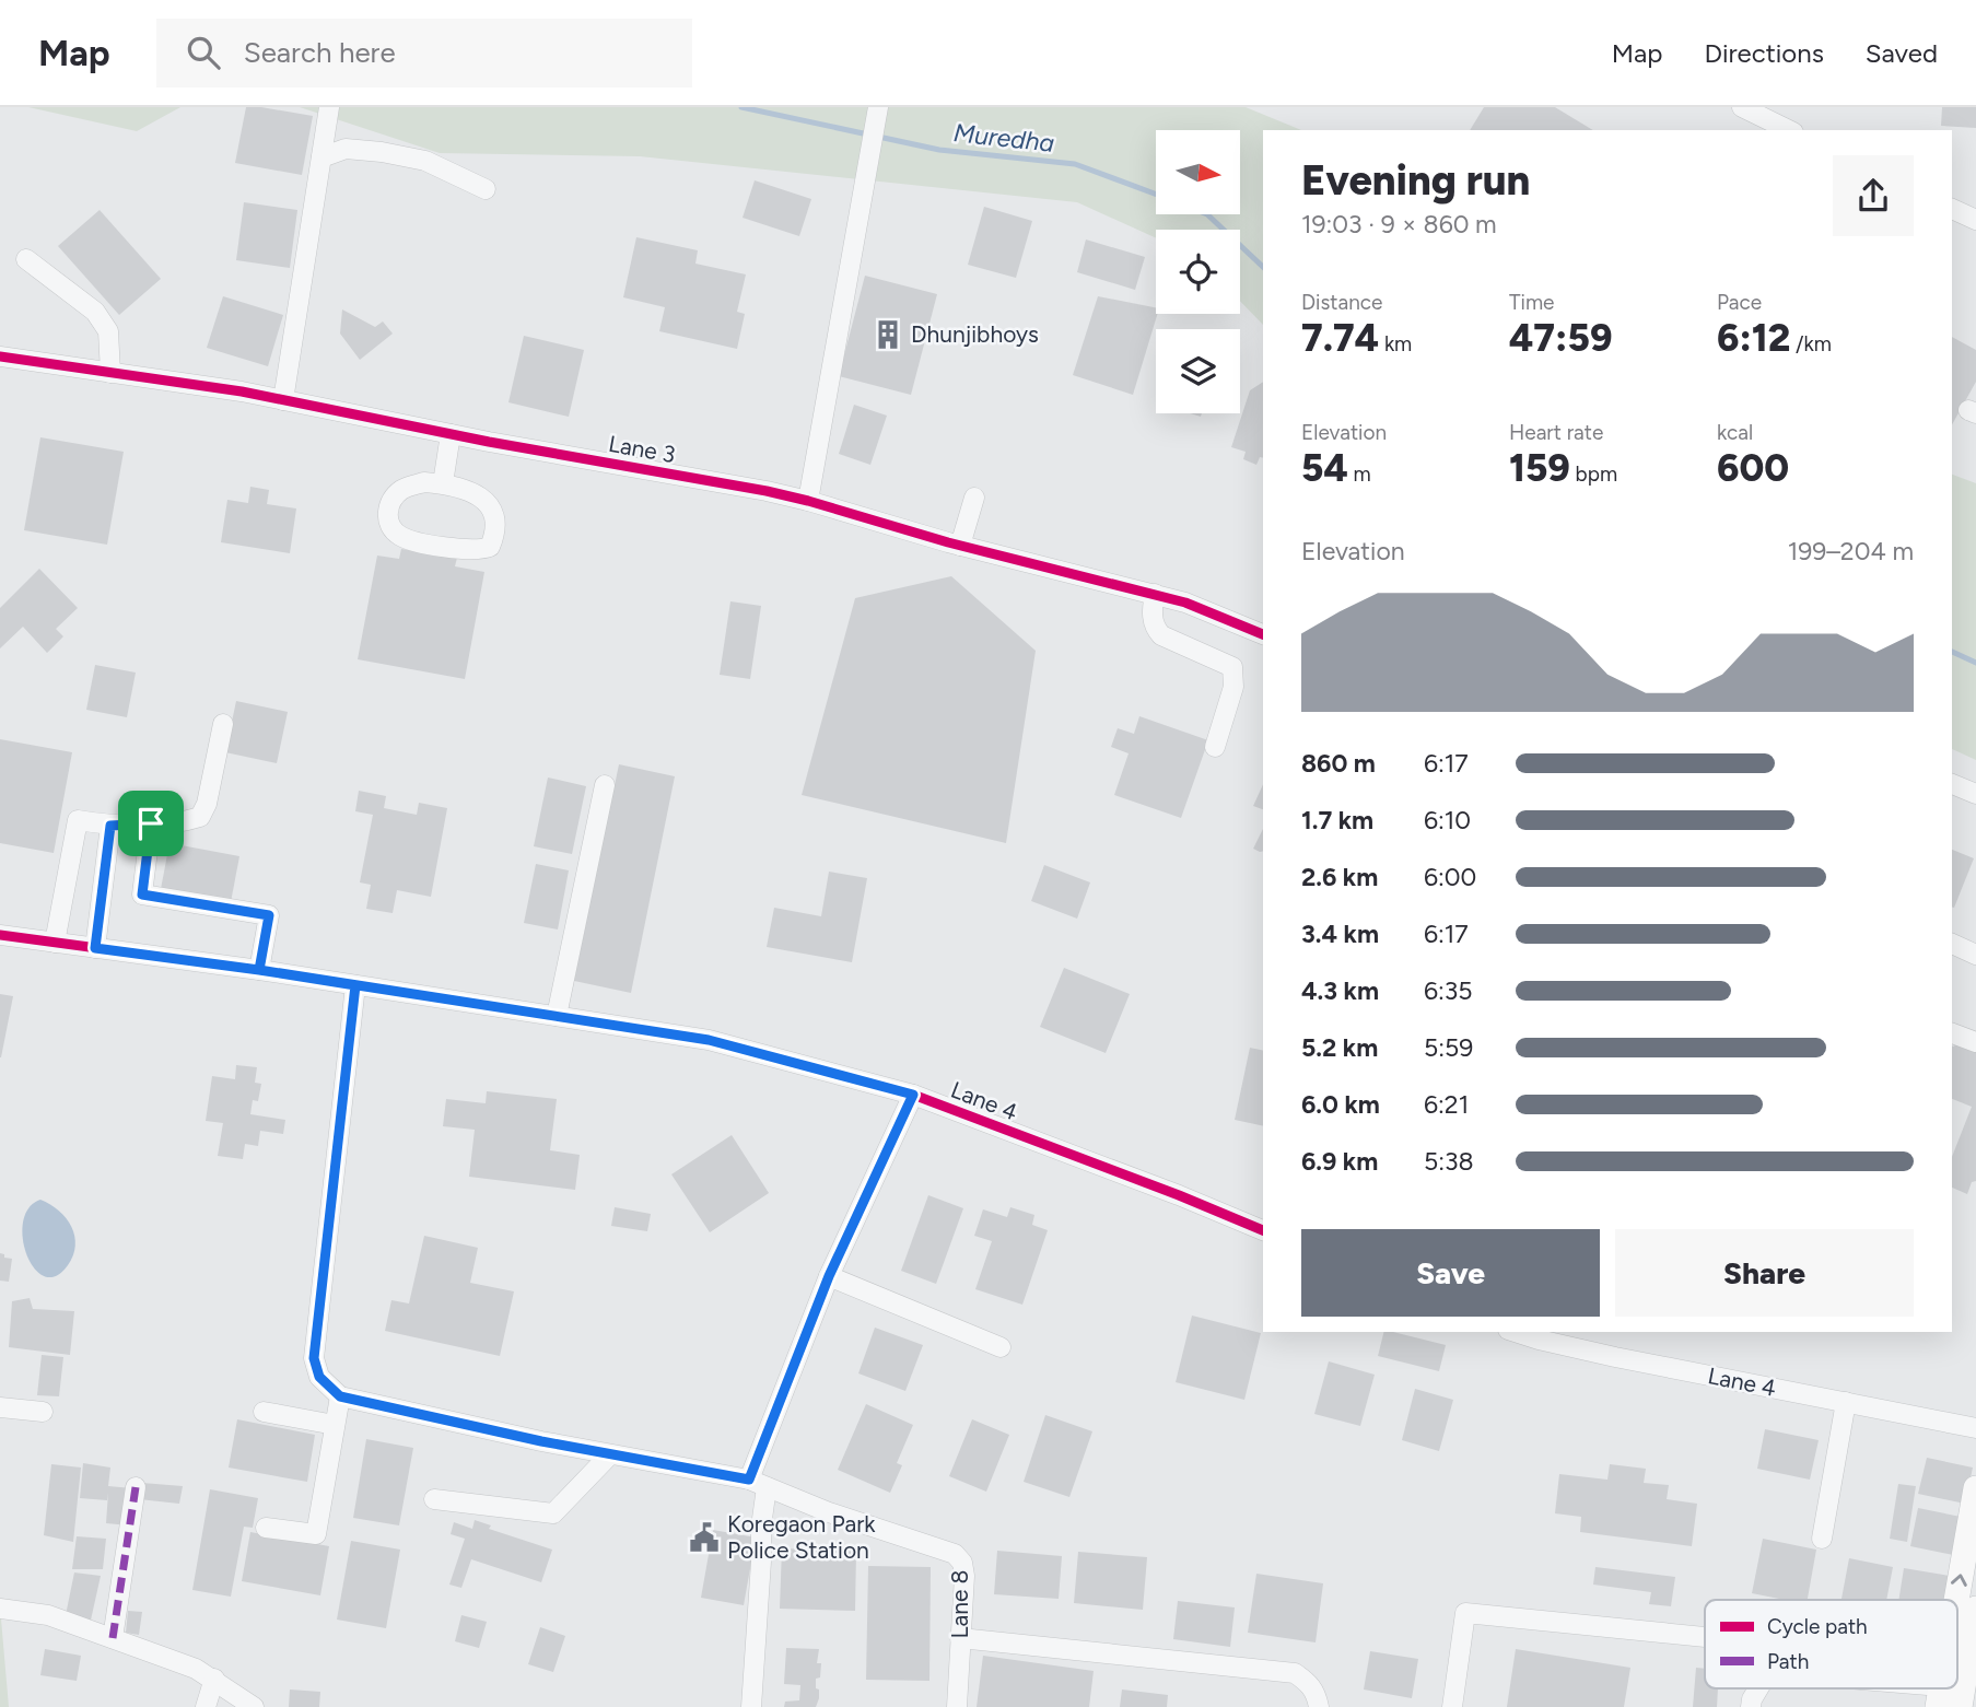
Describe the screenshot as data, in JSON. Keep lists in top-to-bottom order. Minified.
{"streets":{"street":["Lane 3","Lane 4","Lane 8"]},"water":["Muredha"],"places":{"building":["Dhunjibhoys"],"public building":["Koregaon Park Police Station"]},"legend":["Cycle path","Path"],"north":"right","page":{"header":"Map","search":"Search here","nav":["Map","Directions","Saved"],"heading":["Evening run","19:03 · 9 × 860 m"],"stats":[["Distance","7.74 km"],["Time","47:59"],["Pace","6:12 /km"],["Elevation","54 m"],["Heart rate","159 bpm"],["kcal","600"]],"chart":["Elevation","199–204 m"],"list":[{"name":"860 m","note":"6:17"},{"name":"1.7 km","note":"6:10"},{"name":"2.6 km","note":"6:00"},{"name":"3.4 km","note":"6:17"},{"name":"4.3 km","note":"6:35"},{"name":"5.2 km","note":"5:59"},{"name":"6.0 km","note":"6:21"},{"name":"6.9 km","note":"5:38"}],"buttons":["Save","Share"]}}
